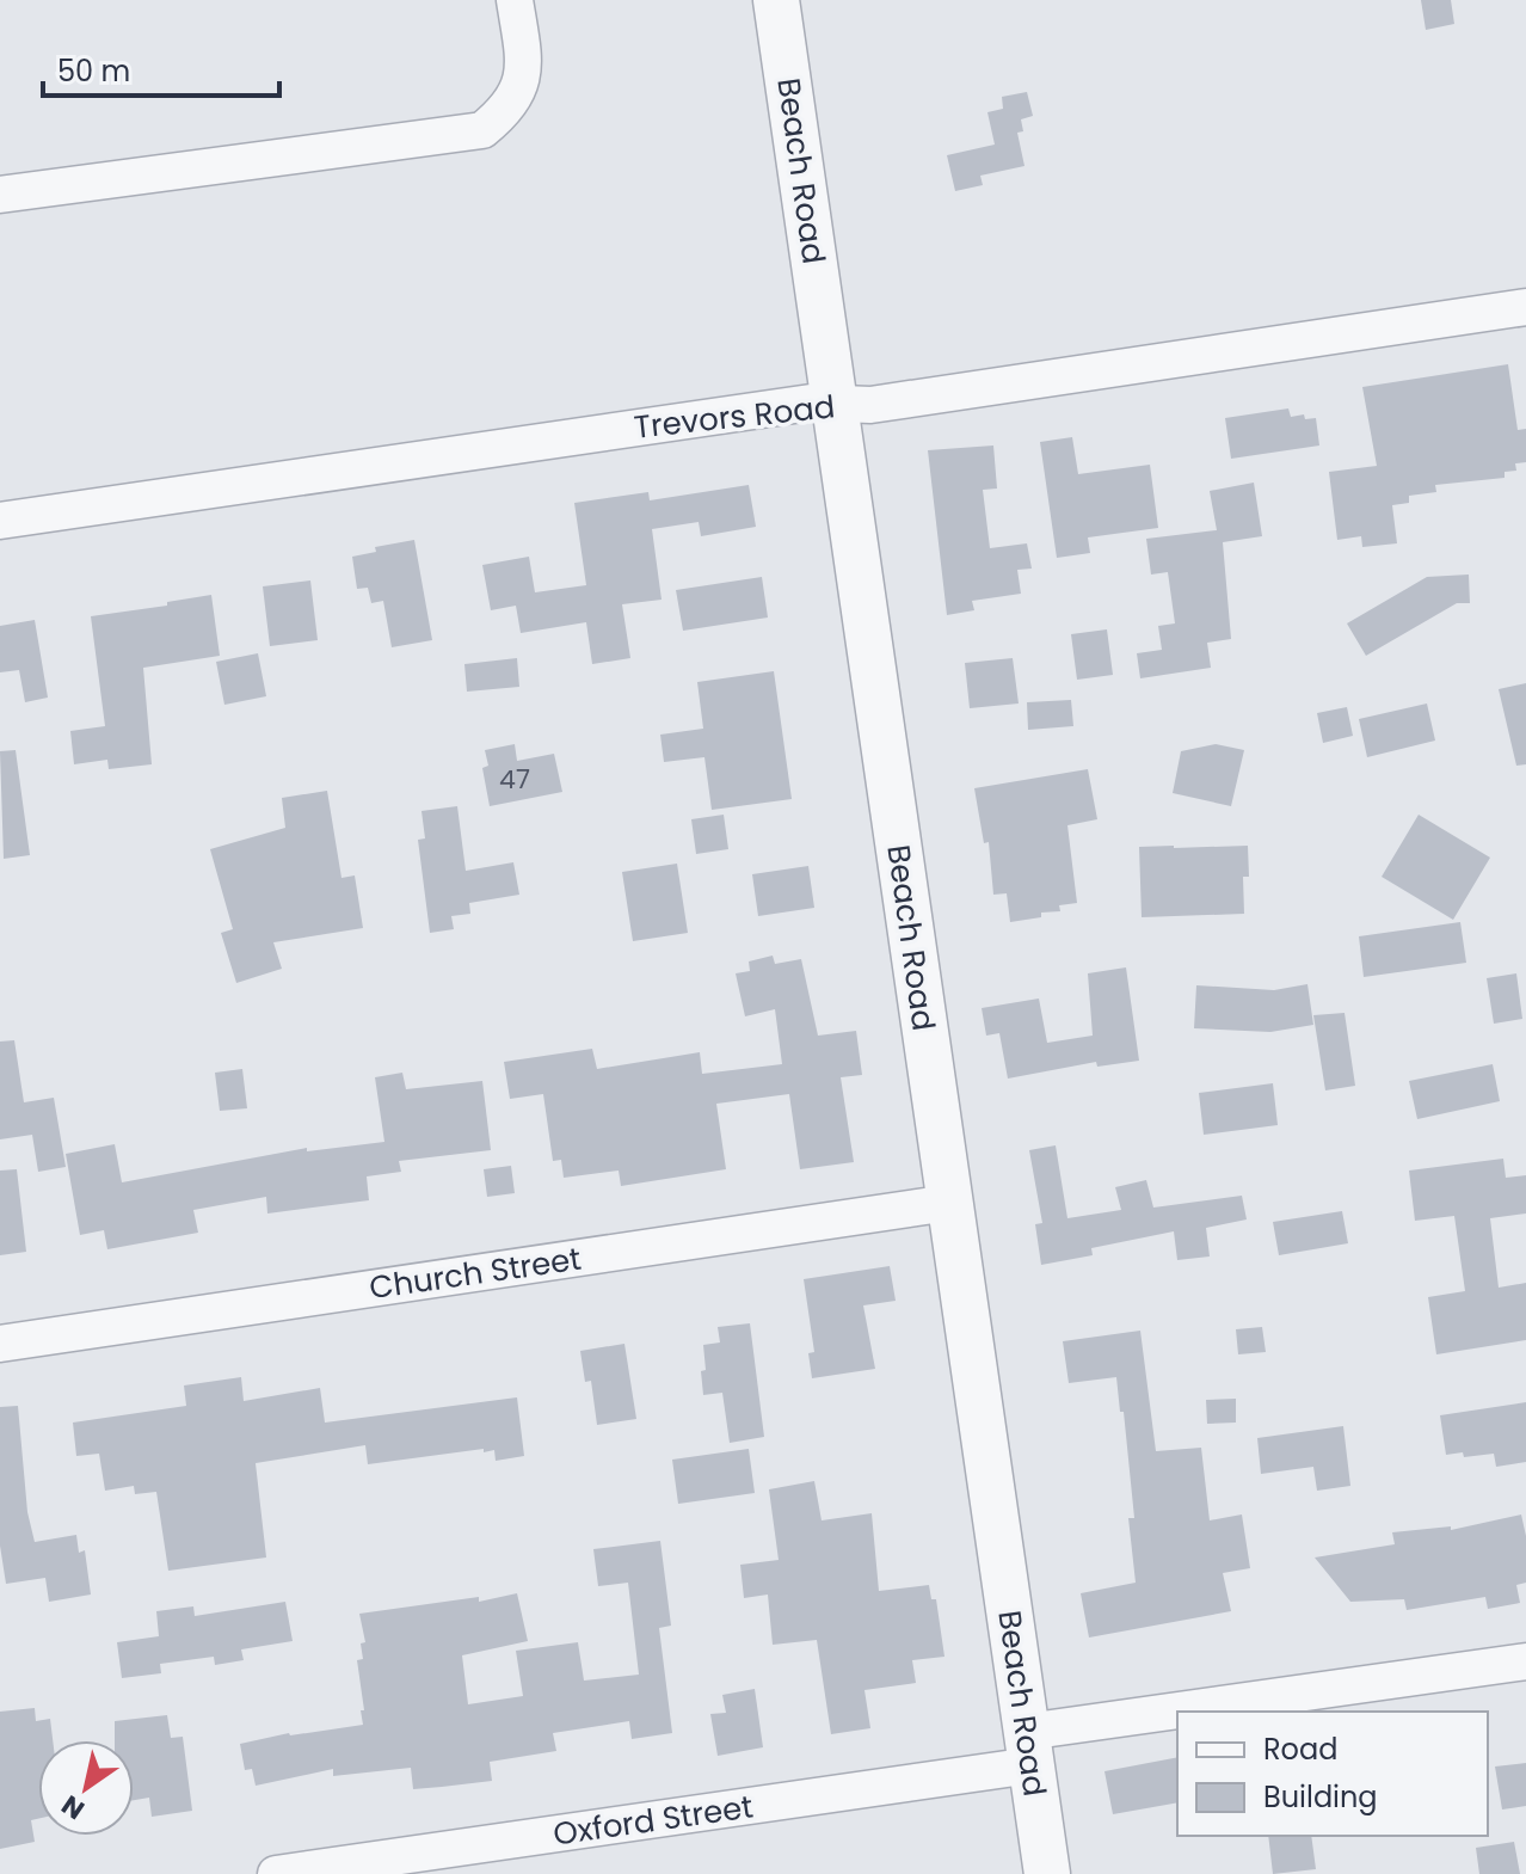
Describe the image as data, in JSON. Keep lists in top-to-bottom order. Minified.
{"streets":{"street":["Beach Road","Trevors Road","Church Street","Oxford Street"]},"crossings":[["Beach Road","Trevors Road"],["Beach Road","Church Street"],["Beach Road","Oxford Street"]],"house_numbers":["47"],"legend":["Road","Building"],"scale_bar":"50 m","north":"bottom left"}
